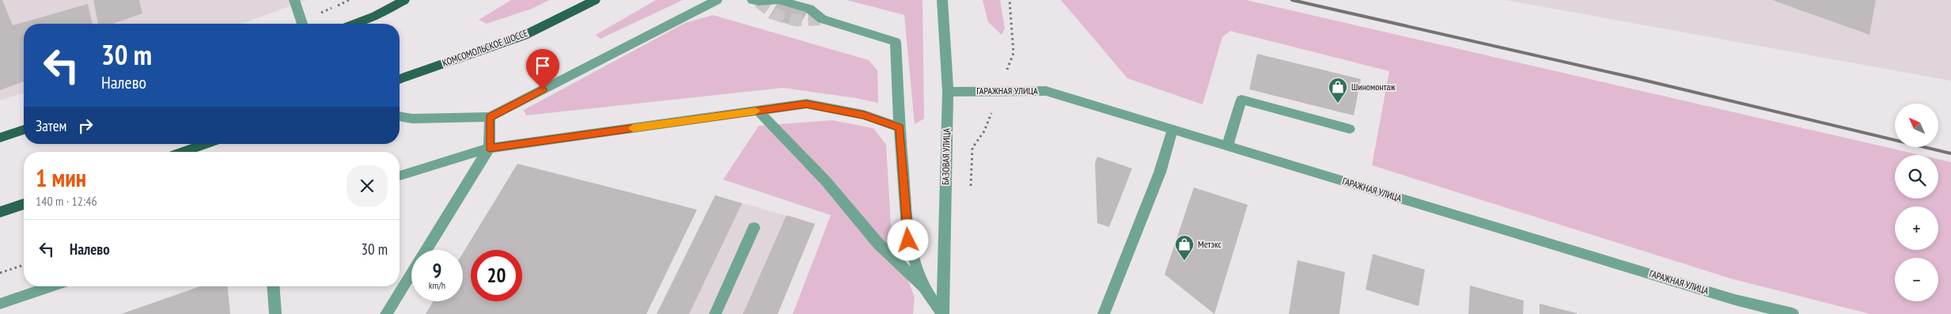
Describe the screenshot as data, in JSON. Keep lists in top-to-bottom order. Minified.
{"streets":{"main road":["КОМСОМОЛЬСКОЕ ШОССЕ"],"street":["ГАРАЖНАЯ УЛИЦА","БАЗОВАЯ УЛИЦА"]},"crossings":[["ГАРАЖНАЯ УЛИЦА","БАЗОВАЯ УЛИЦА"]],"places":{"shop":["Шиномонтаж","Метэкс"]},"north":"top left","page":{"turn":["30 m","Налево"],"map_buttons":["+","−"],"then":"Затем","heading":["1 мин","140 m · 12:46"],"list":[{"name":"Налево","value":"30 m"}],"speed":"9 km/h","limit":"20"}}
